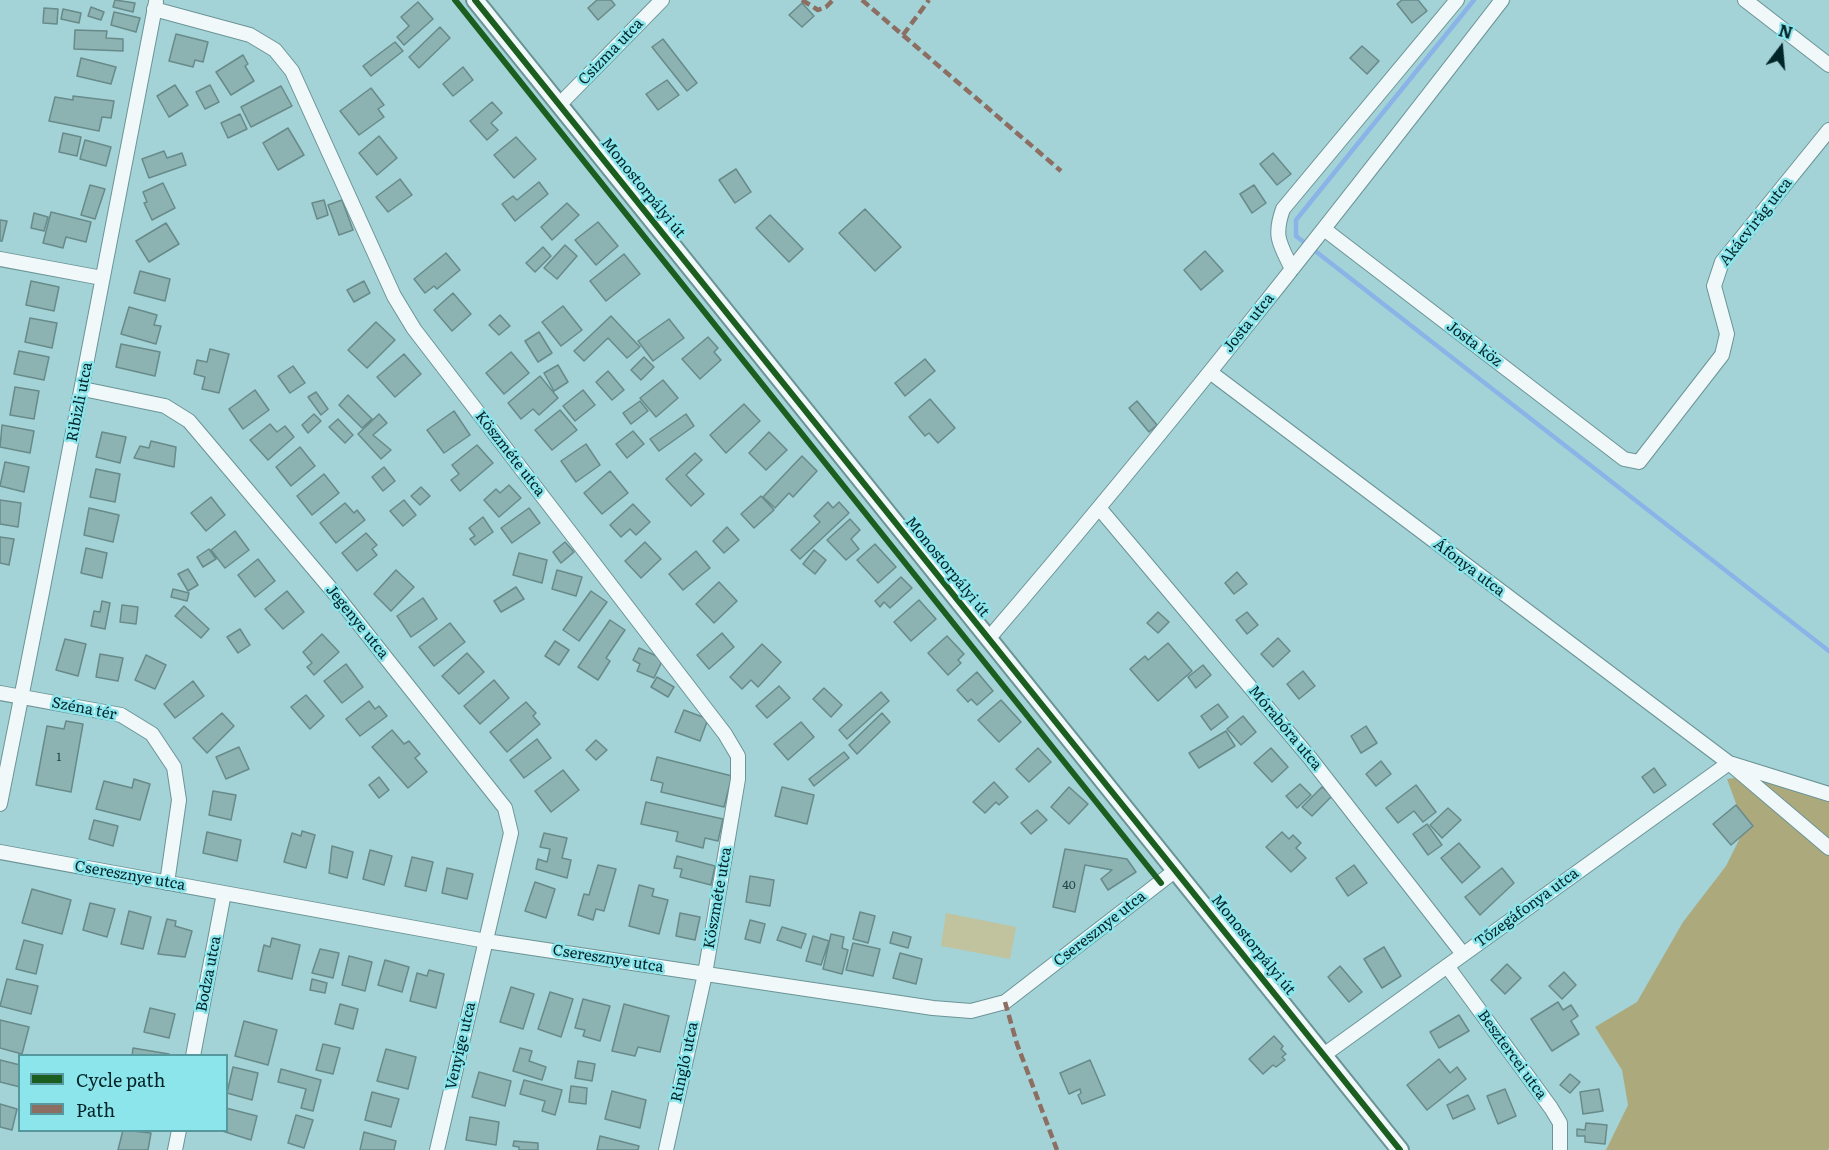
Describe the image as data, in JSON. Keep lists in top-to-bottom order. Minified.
{"streets":{"street":["Csizma utca","Monostorpályi út","Akácvirág utca","Josta utca","Josta köz","Ribizli utca","Köszméte utca","Áfonya utca","Jegenye utca","Széna tér","Mórabóra utca","Cseresznye utca","Tőzegáfonya utca","Bodza utca","Venyige utca","Besztercei utca","Ringló utca"]},"crossings":[["Csizma utca","Monostorpályi út"],["Monostorpályi út","Josta utca"],["Monostorpályi út","Cseresznye utca"],["Monostorpályi út","Tőzegáfonya utca"],["Akácvirág utca","Josta köz"],["Josta utca","Josta köz"],["Josta utca","Áfonya utca"],["Josta utca","Mórabóra utca"],["Ribizli utca","Köszméte utca"],["Ribizli utca","Jegenye utca"],["Ribizli utca","Széna tér"],["Köszméte utca","Cseresznye utca"],["Köszméte utca","Ringló utca"],["Áfonya utca","Tőzegáfonya utca"],["Jegenye utca","Cseresznye utca"],["Jegenye utca","Venyige utca"],["Széna tér","Cseresznye utca"],["Mórabóra utca","Tőzegáfonya utca"],["Cseresznye utca","Bodza utca"],["Cseresznye utca","Venyige utca"],["Cseresznye utca","Ringló utca"],["Tőzegáfonya utca","Besztercei utca"]],"house_numbers":["1","40"],"legend":["Cycle path","Path"],"north":"top"}
